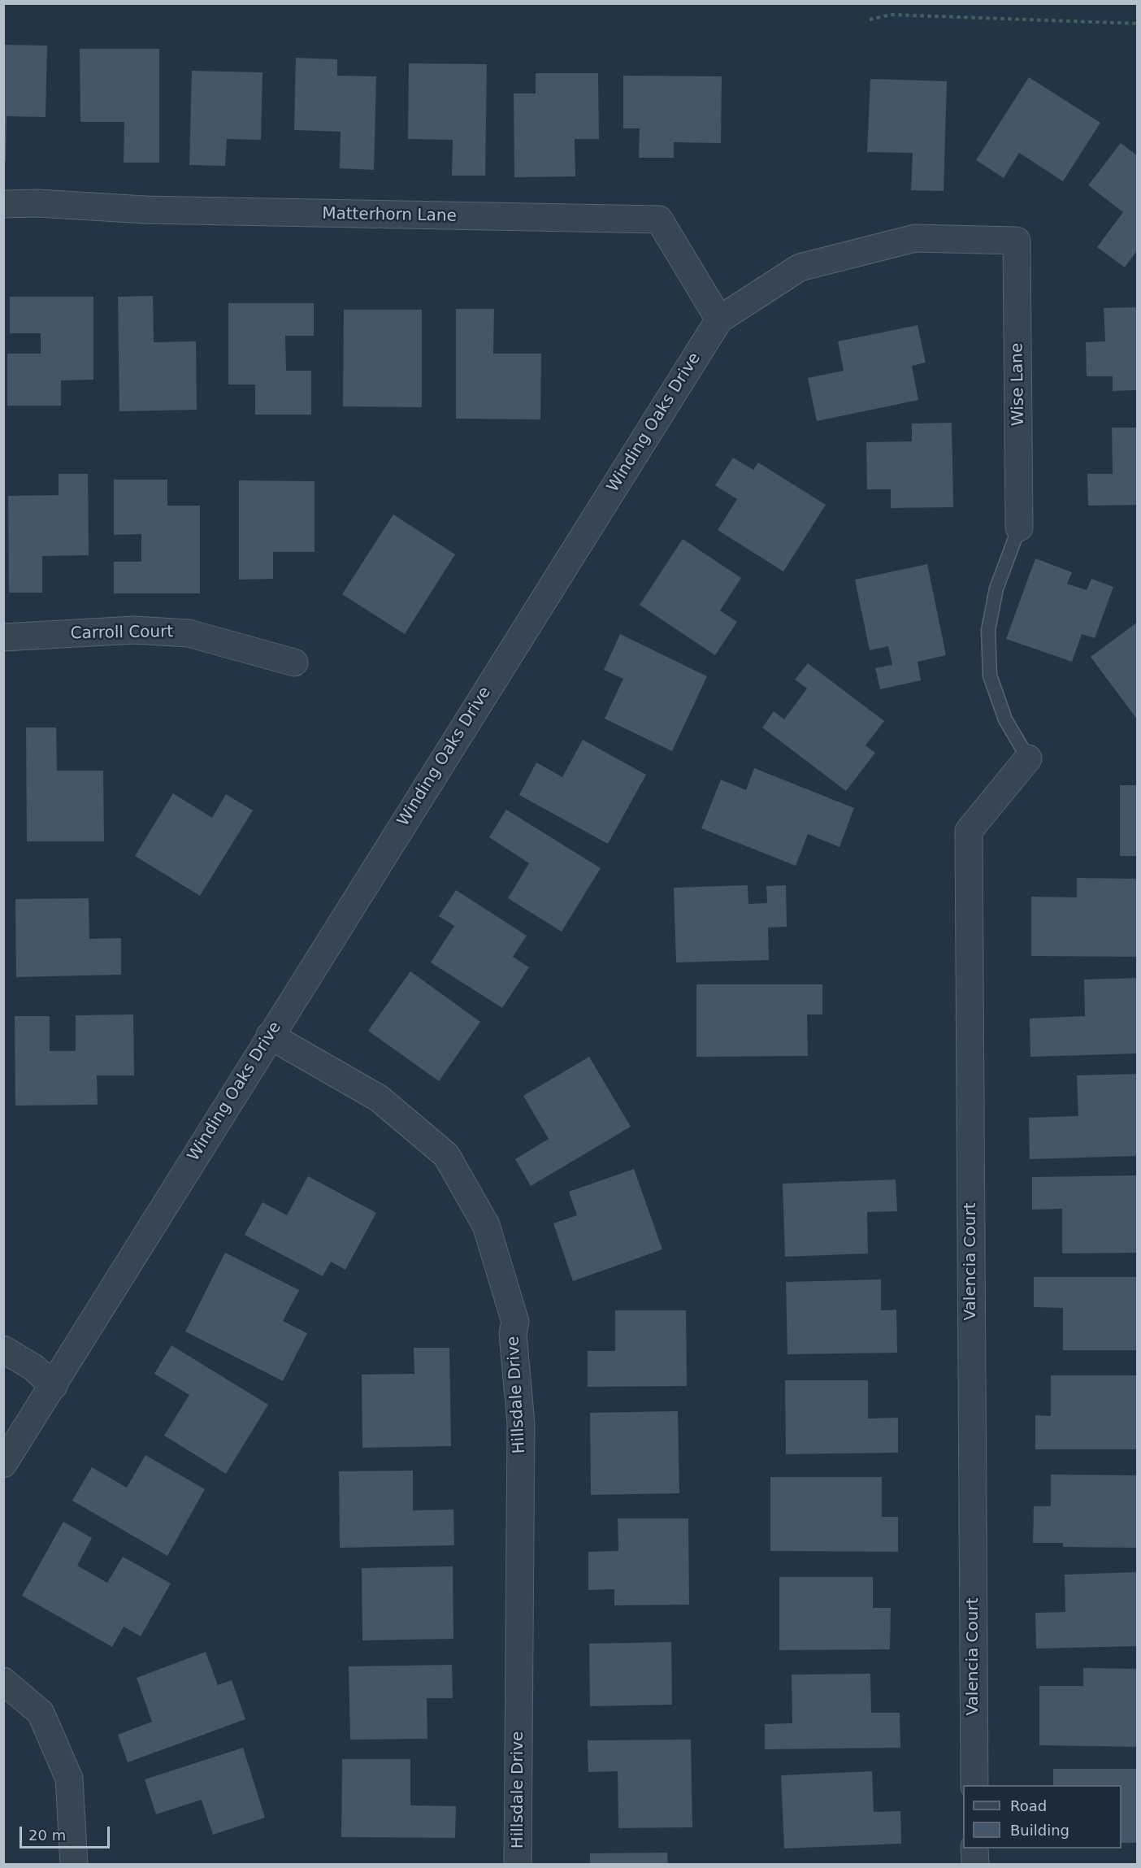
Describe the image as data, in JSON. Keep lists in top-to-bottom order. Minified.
{"streets":{"street":["Matterhorn Lane","Wise Lane","Winding Oaks Drive","Carroll Court","Valencia Court","Hillsdale Drive"]},"crossings":[["Matterhorn Lane","Winding Oaks Drive"],["Wise Lane","Winding Oaks Drive"],["Winding Oaks Drive","Hillsdale Drive"]],"legend":["Road","Building"],"scale_bar":"20 m"}
